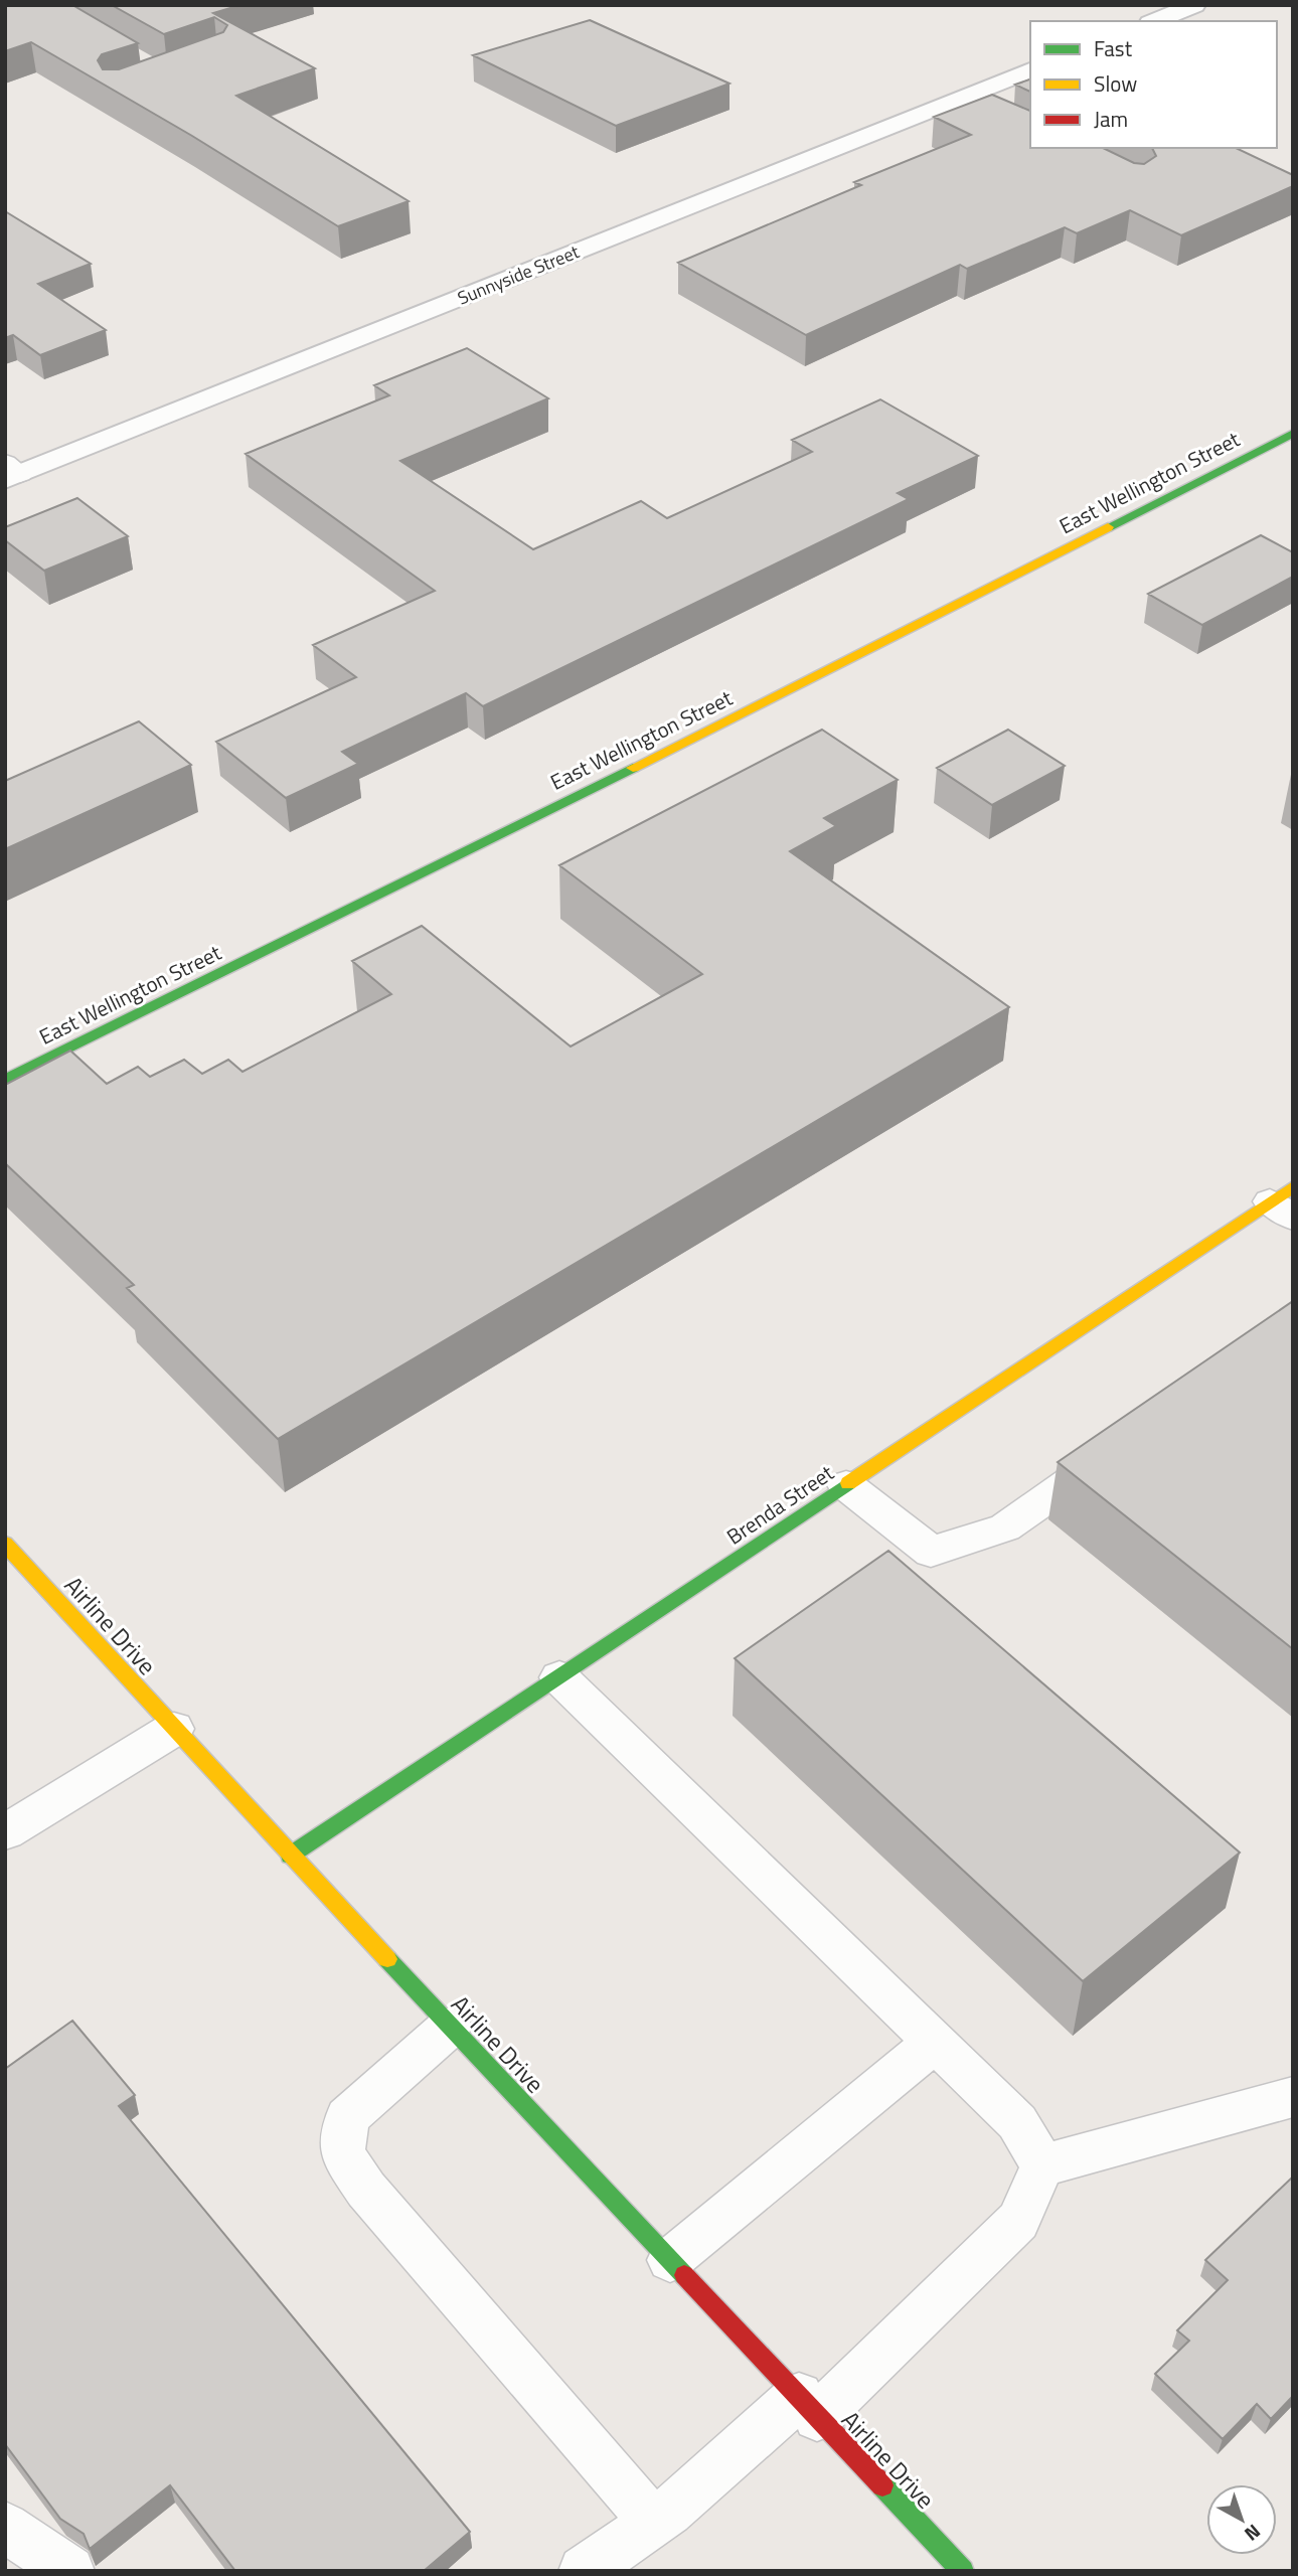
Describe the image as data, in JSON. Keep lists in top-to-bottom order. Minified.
{"streets":{"street":["Sunnyside Street","East Wellington Street","Brenda Street","Airline Drive"]},"crossings":[["Brenda Street","Airline Drive"]],"legend":["Fast","Slow","Jam"],"north":"bottom right"}
